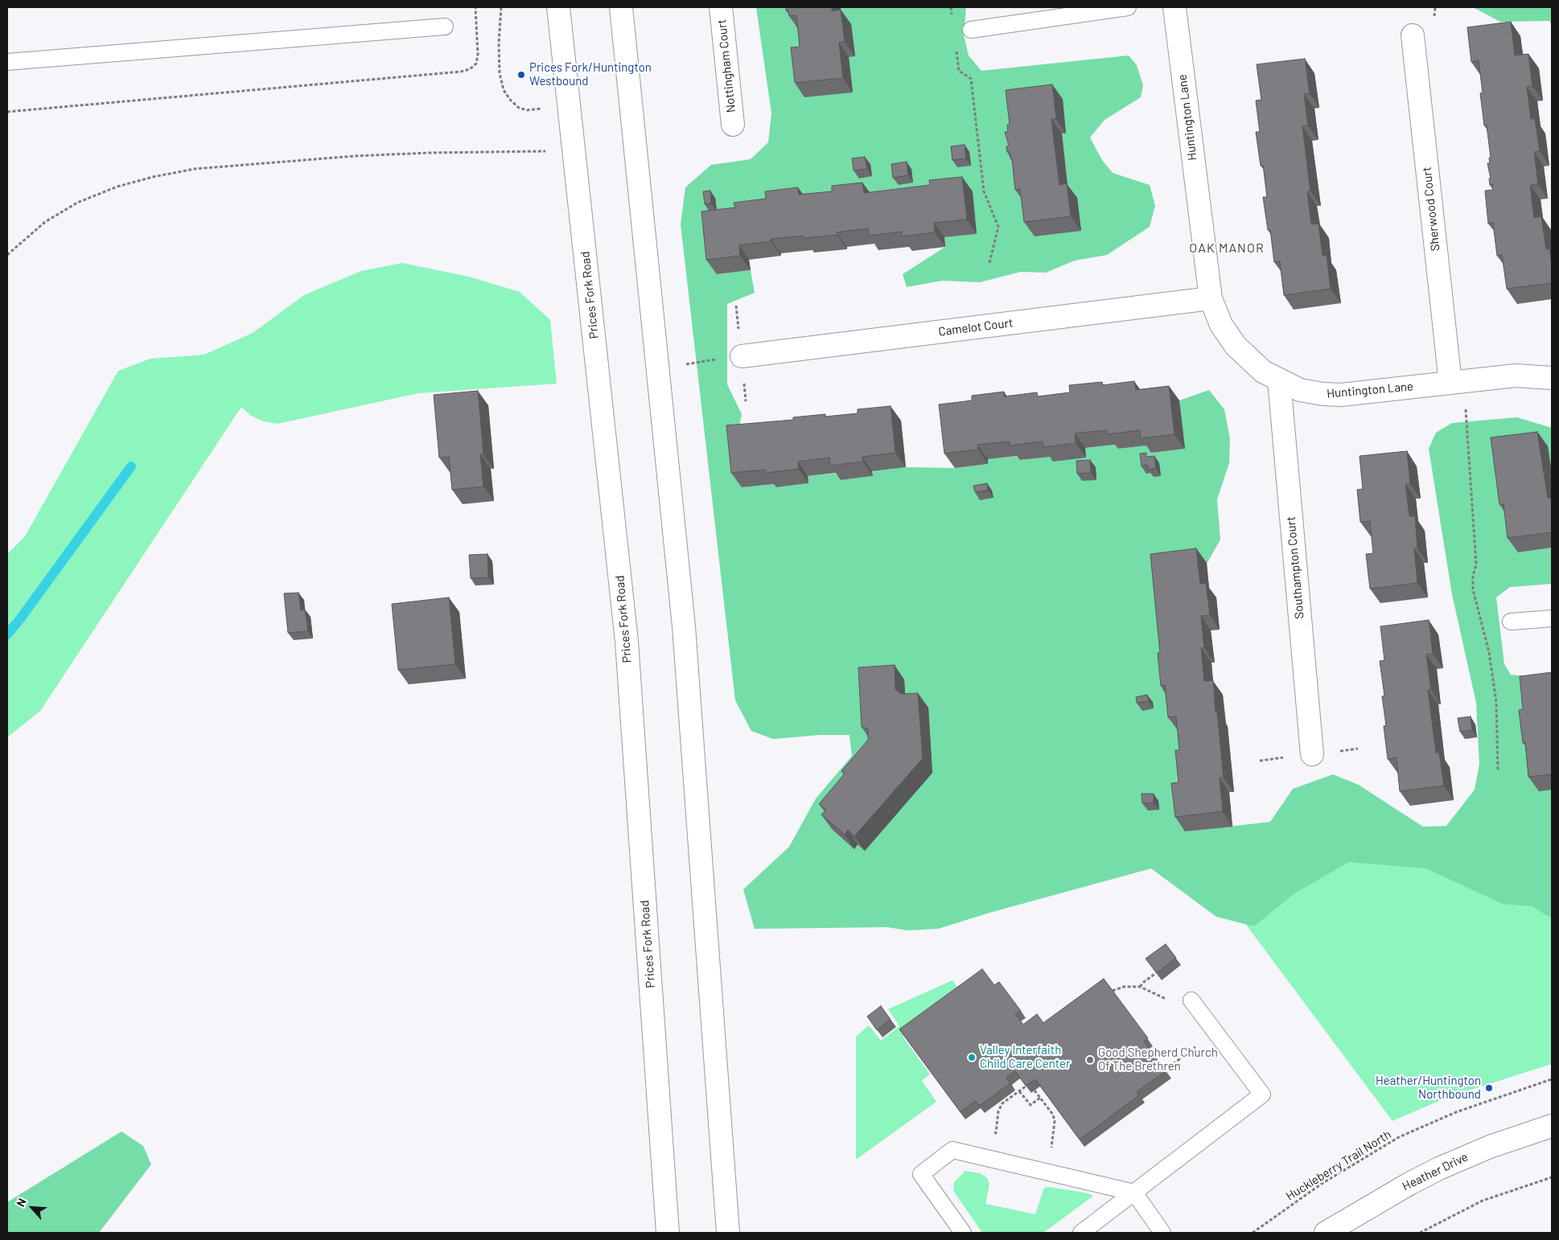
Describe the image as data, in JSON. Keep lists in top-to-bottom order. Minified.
{"streets":{"main road":["Nottingham Court","Huntington Lane","Sherwood Court","Prices Fork Road","Camelot Court","Southampton Court","Heather Drive"],"path":["Huckleberry Trail North"]},"crossings":[["Huntington Lane","Sherwood Court"],["Huntington Lane","Camelot Court"],["Huntington Lane","Southampton Court"]],"districts":["OAK MANOR"],"places":["Prices Fork/Huntington Westbound","Valley Interfaith Child Care Center","Good Shepherd Church Of The Brethren","Heather/Huntington Northbound"],"north":"top left"}
